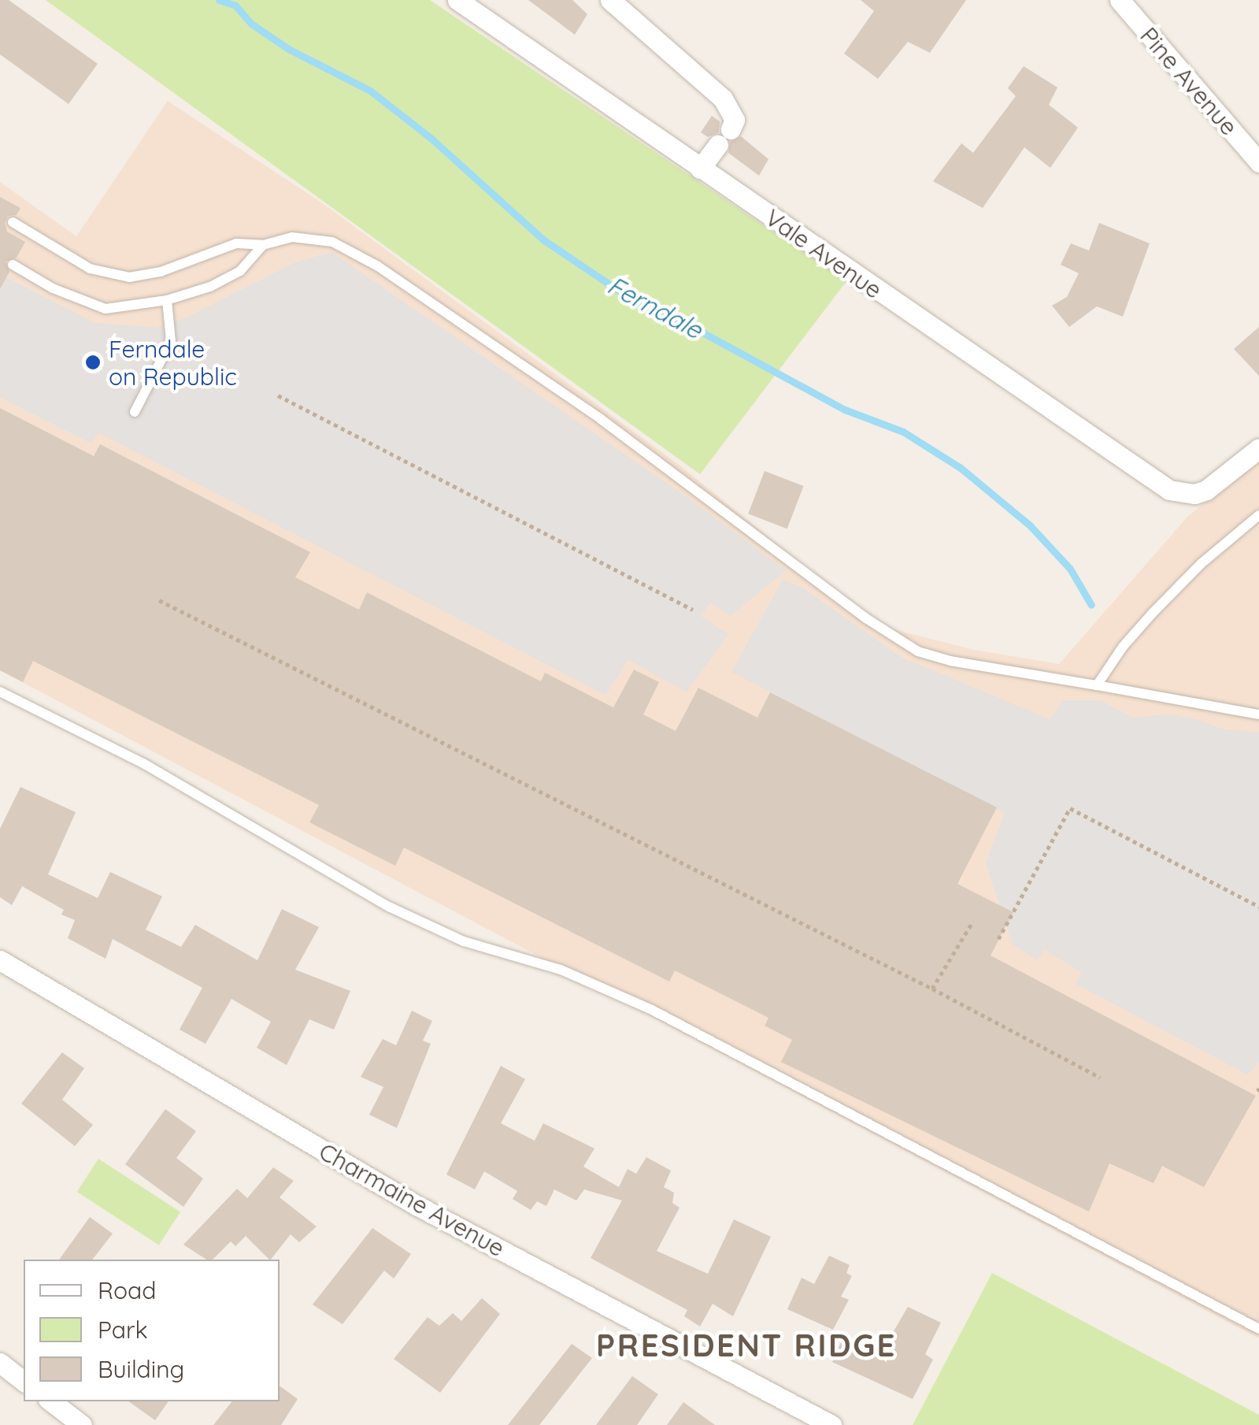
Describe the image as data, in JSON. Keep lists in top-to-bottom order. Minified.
{"streets":{"street":["Pine Avenue","Vale Avenue","Charmaine Avenue"]},"districts":["PRESIDENT RIDGE"],"water":["Ferndale"],"places":["Ferndale on Republic"],"legend":["Road","Park","Building"]}
